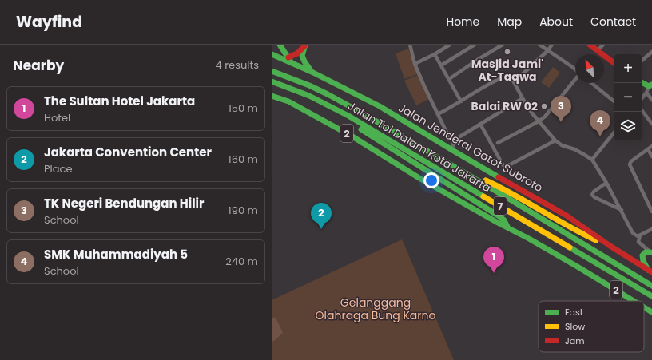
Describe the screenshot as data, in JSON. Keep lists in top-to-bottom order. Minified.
{"streets":{"main road":["2","Jalan Tol Dalam Kota Jakarta","Jalan Jenderal Gatot Subroto","7"]},"parks":["Gelanggang Olahraga Bung Karno"],"places":["Masjid Jami' At-Taqwa","Balai RW 02"],"legend":["Fast","Slow","Jam"],"north":"top left","page":{"header":"Wayfind","nav":["Home","Map","About","Contact"],"heading":["Nearby","4 results"],"map_buttons":["+","−"],"list":[{"mark":"1","name":"The Sultan Hotel Jakarta","note":"Hotel","value":"150 m"},{"mark":"2","name":"Jakarta Convention Center","note":"Place","value":"160 m"},{"mark":"3","name":"TK Negeri Bendungan Hilir","note":"School","value":"190 m"},{"mark":"4","name":"SMK Muhammadiyah 5","note":"School","value":"240 m"}],"pins":["3","4","2","1"]}}
